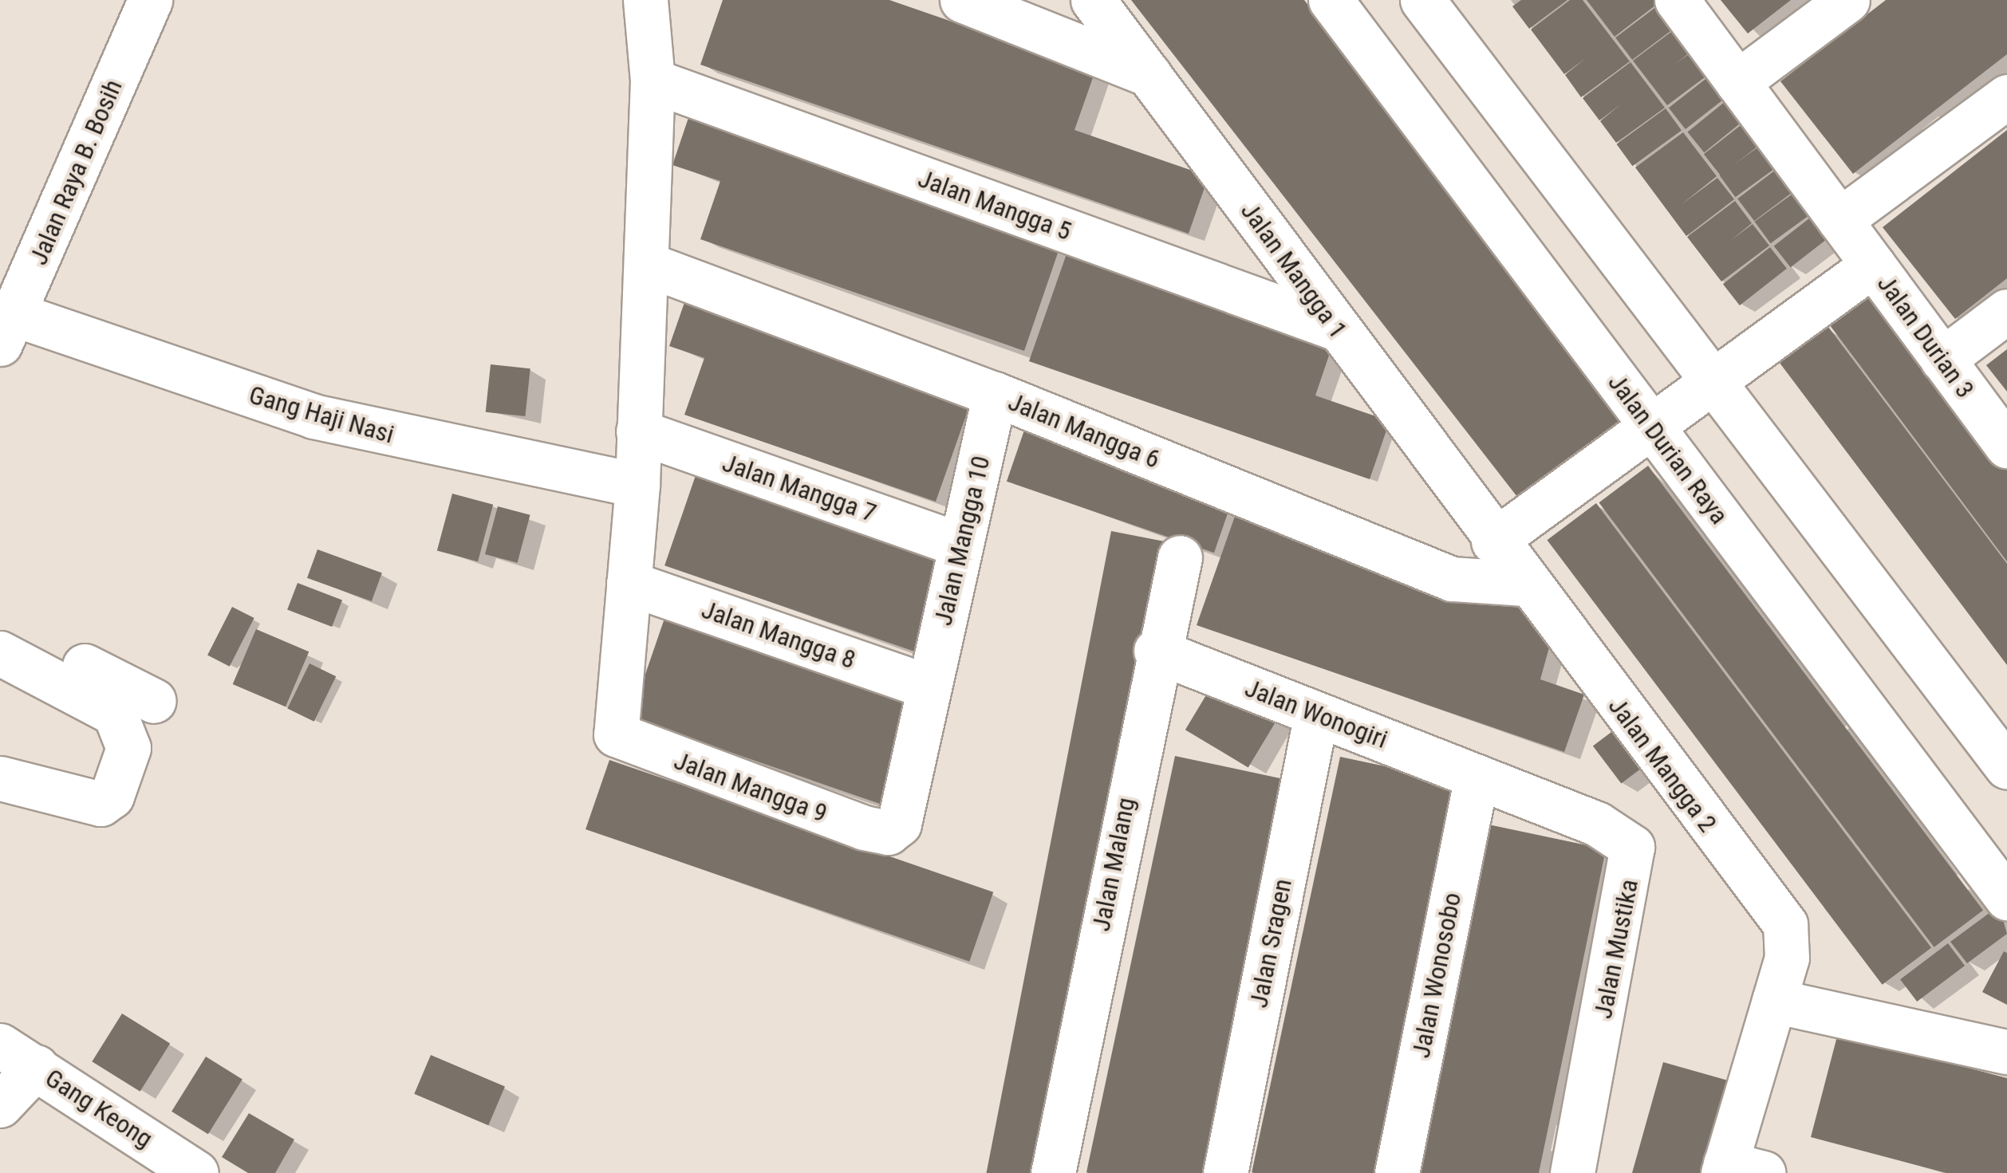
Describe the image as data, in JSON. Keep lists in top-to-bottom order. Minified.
{"streets":{"street":["Jalan Raya B. Bosih","Jalan Mangga 5","Jalan Mangga 1","Jalan Durian 3","Gang Haji Nasi","Jalan Mangga 6","Jalan Durian Raya","Jalan Mangga 7","Jalan Mangga 10","Jalan Mangga 8","Jalan Wonogiri","Jalan Mangga 2","Jalan Mangga 9","Jalan Malang","Jalan Sragen","Jalan Mustika","Jalan Wonosobo","Gang Keong"]},"crossings":[["Jalan Raya B. Bosih","Gang Haji Nasi"],["Jalan Mangga 5","Jalan Mangga 1"],["Jalan Mangga 1","Jalan Mangga 2"],["Jalan Mangga 6","Jalan Mangga 10"],["Jalan Mangga 6","Jalan Mangga 2"],["Jalan Mangga 7","Jalan Mangga 10"],["Jalan Mangga 10","Jalan Mangga 8"],["Jalan Mangga 10","Jalan Mangga 9"],["Jalan Mangga 8","Jalan Mangga 9"],["Jalan Wonogiri","Jalan Malang"],["Jalan Wonogiri","Jalan Sragen"],["Jalan Wonogiri","Jalan Mustika"],["Jalan Wonogiri","Jalan Wonosobo"],["Jalan Mustika","Jalan Wonosobo"]]}
